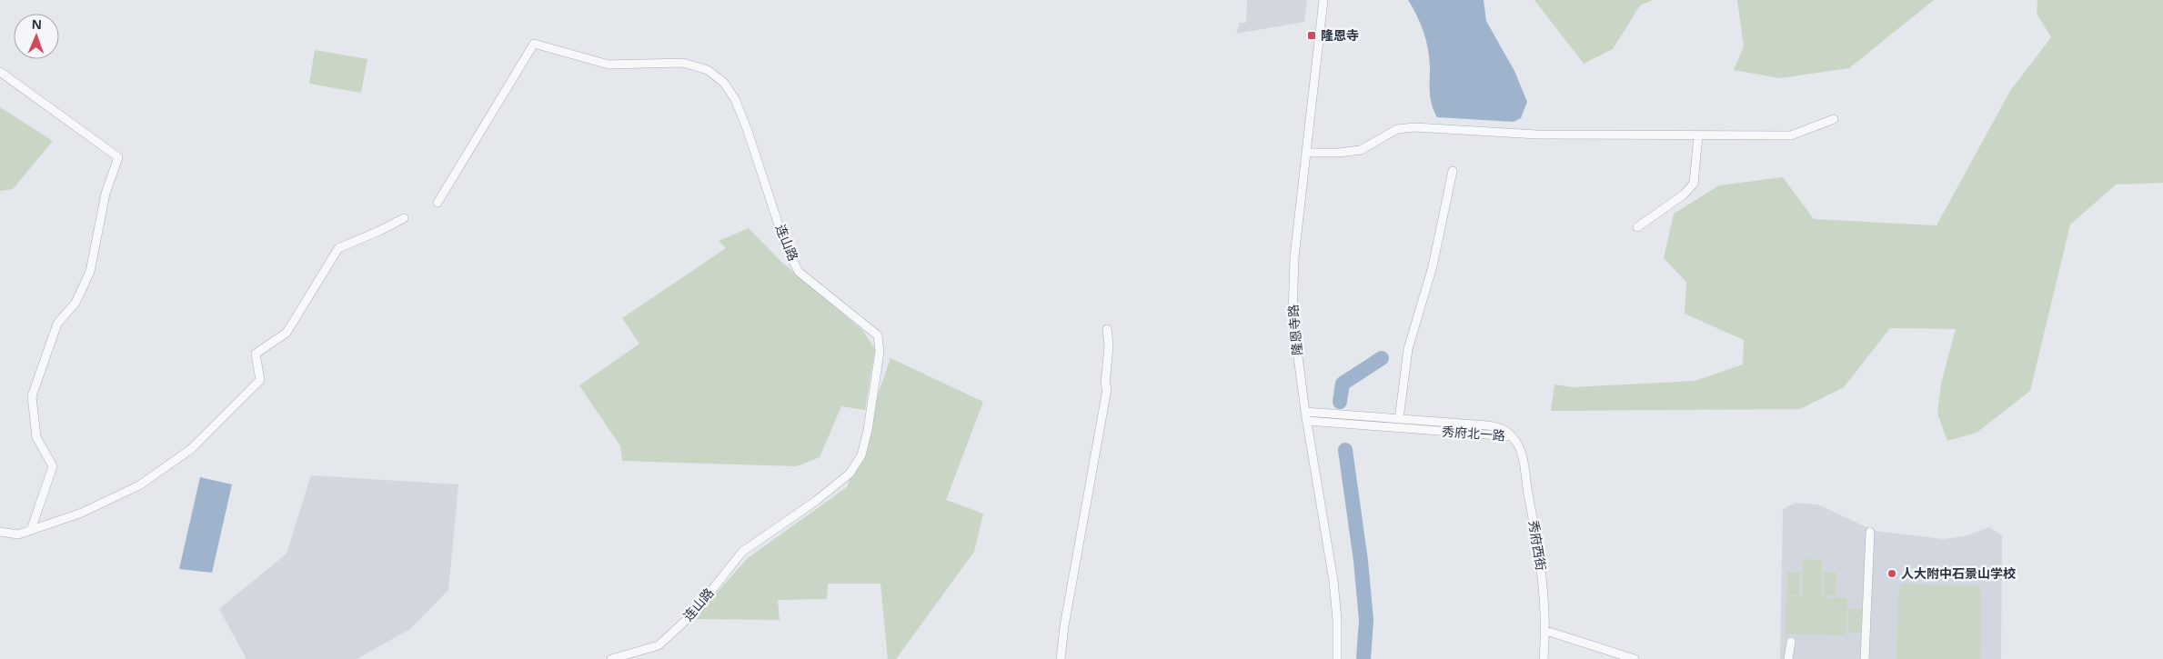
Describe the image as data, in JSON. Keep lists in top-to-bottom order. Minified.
{"streets":{"street":["连山路","隆恩寺路","秀府北一路","秀府西街"]},"crossings":[["隆恩寺路","秀府北一路"],["秀府北一路","秀府西街"]],"places":{"transit":["隆恩寺"],"other":["人大附中石景山学校"]},"north":"top"}
